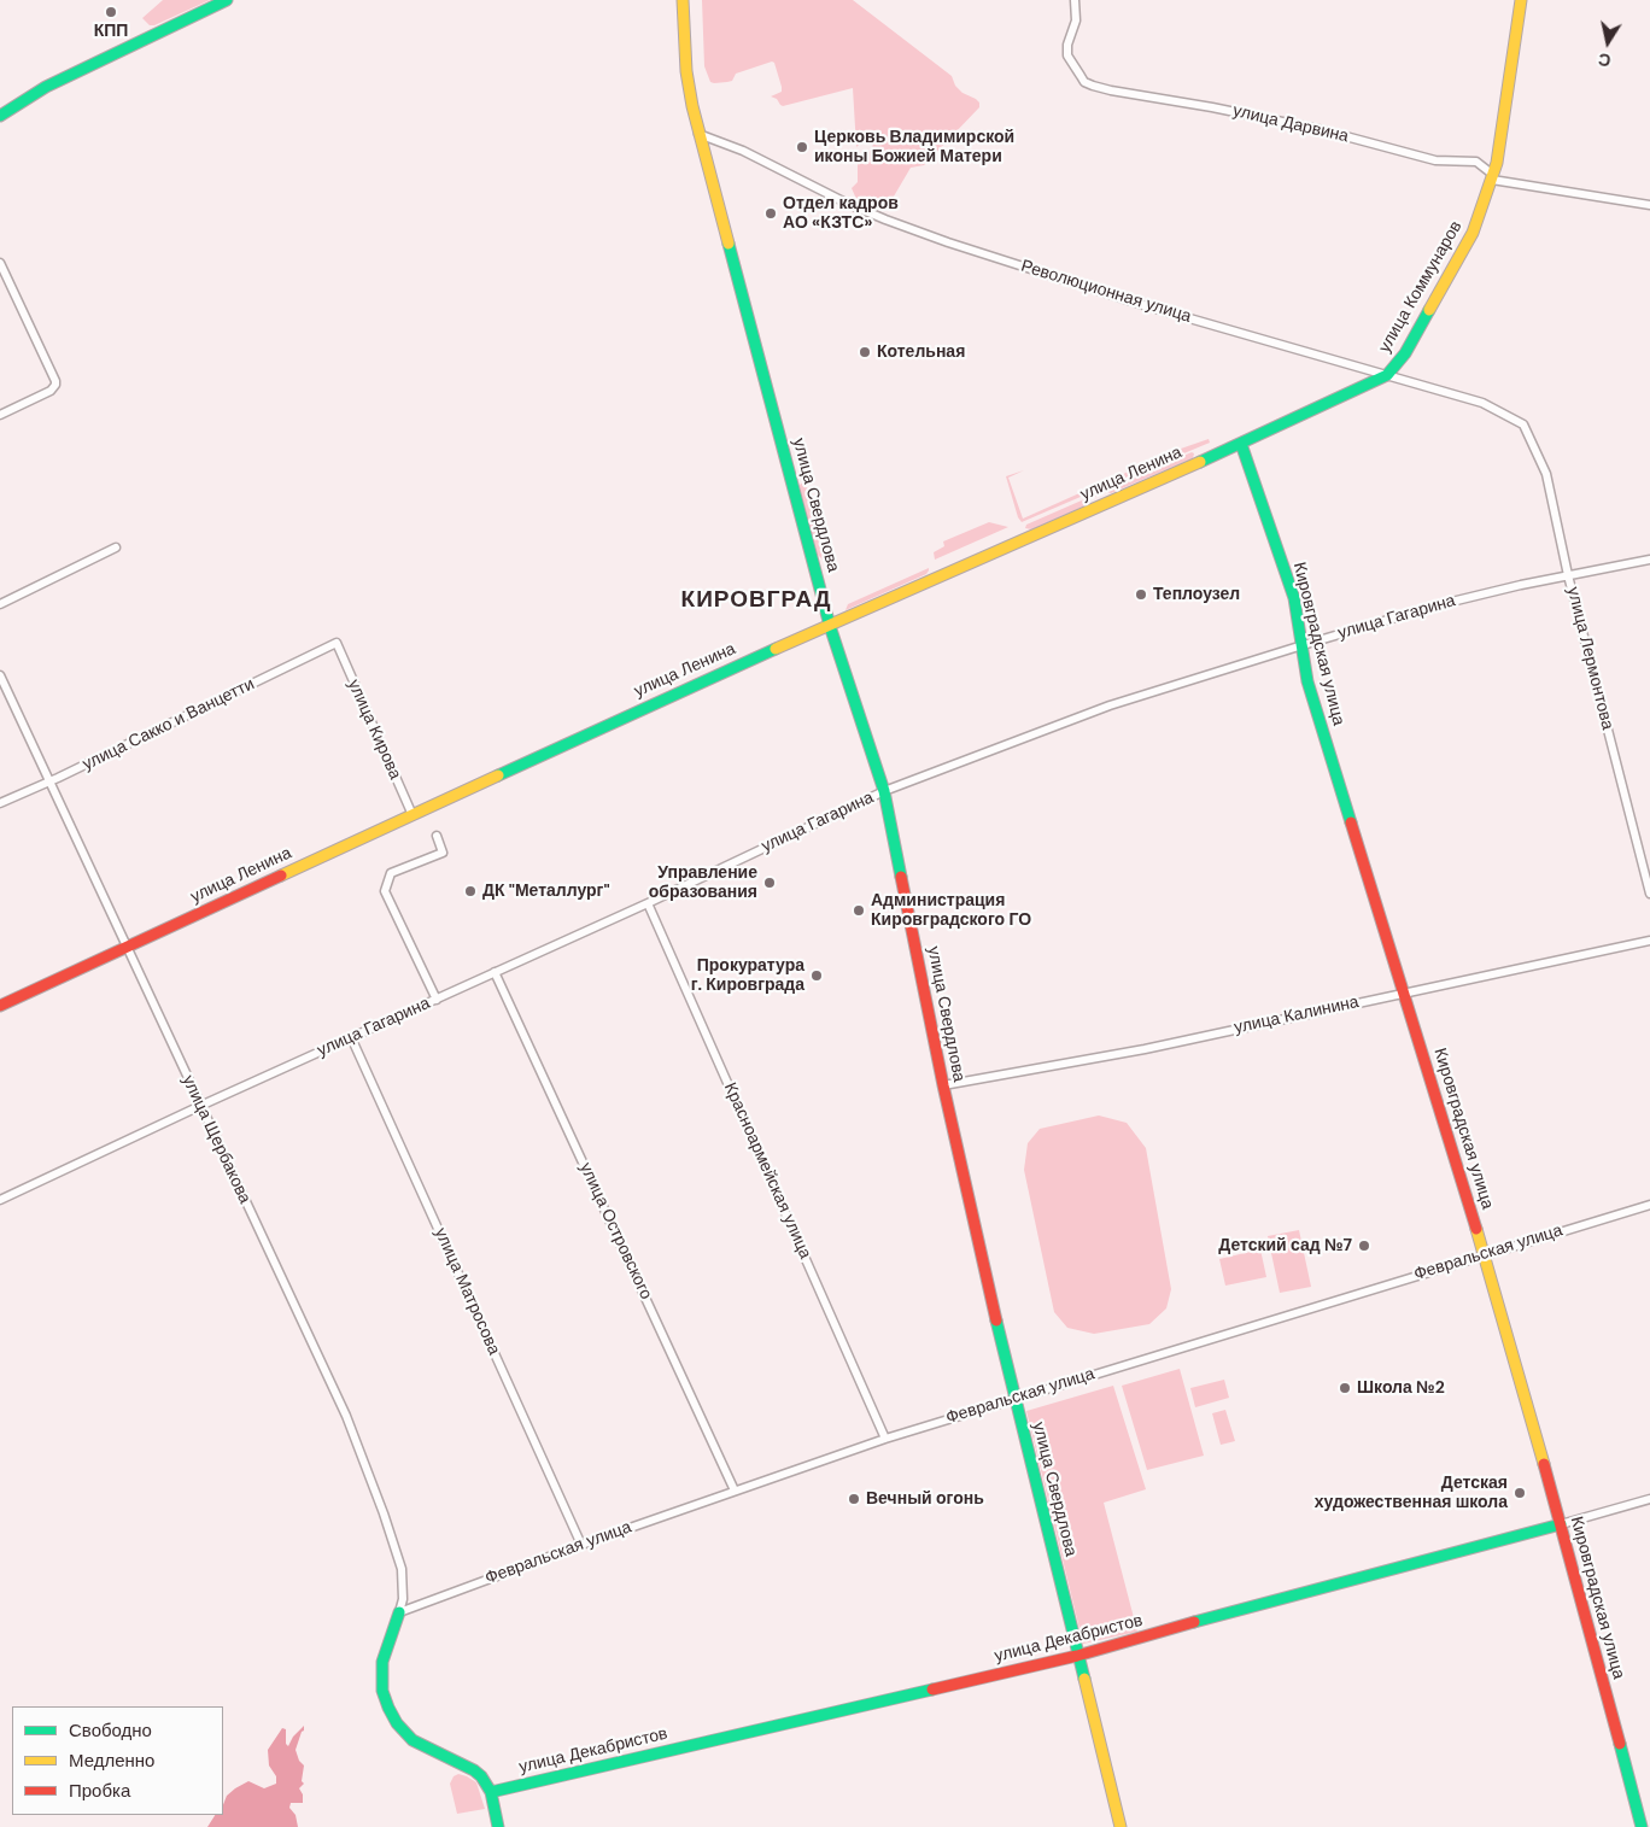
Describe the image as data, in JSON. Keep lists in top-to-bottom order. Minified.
{"streets":{"main road":["улица Коммунаров","улица Ленина","улица Свердлова","Кировградская улица","улица Декабристов"],"street":["улица Дарвина","Революционная улица","улица Гагарина","улица Лермонтова","улица Сакко и Ванцетти","улица Кирова","улица Калинина","улица Щербакова","Красноармейская улица","улица Островского","Февральская улица","улица Матросова"]},"crossings":[["улица Дарвина","улица Коммунаров"],["улица Коммунаров","Революционная улица"],["улица Коммунаров","улица Ленина"],["Революционная улица","улица Ленина"],["Революционная улица","улица Свердлова"],["Революционная улица","улица Лермонтова"],["улица Ленина","улица Свердлова"],["улица Ленина","Кировградская улица"],["улица Ленина","улица Кирова"],["улица Ленина","улица Щербакова"],["улица Свердлова","улица Гагарина"],["улица Свердлова","улица Калинина"],["улица Свердлова","Февральская улица"],["улица Свердлова","улица Декабристов"],["улица Гагарина","Кировградская улица"],["улица Гагарина","улица Лермонтова"],["улица Гагарина","улица Щербакова"],["улица Гагарина","Красноармейская улица"],["улица Гагарина","улица Островского"],["улица Гагарина","улица Матросова"],["Кировградская улица","улица Калинина"],["Кировградская улица","Февральская улица"],["Кировградская улица","улица Декабристов"],["улица Сакко и Ванцетти","улица Кирова"],["улица Сакко и Ванцетти","улица Щербакова"],["улица Щербакова","Февральская улица"],["Красноармейская улица","Февральская улица"],["улица Островского","Февральская улица"],["Февральская улица","улица Матросова"]],"districts":["КИРОВГРАД"],"places":["КПП","Церковь Владимирской иконы Божией Матери","Отдел кадров АО «КЗТС»","Котельная","Теплоузел","Управление образования","ДК \"Металлург\"","Администрация Кировградского ГО","Прокуратура г. Кировграда","Детский сад №7","Школа №2","Детская художественная школа","Вечный огонь"],"legend":["Свободно","Медленно","Пробка"],"north":"bottom"}
